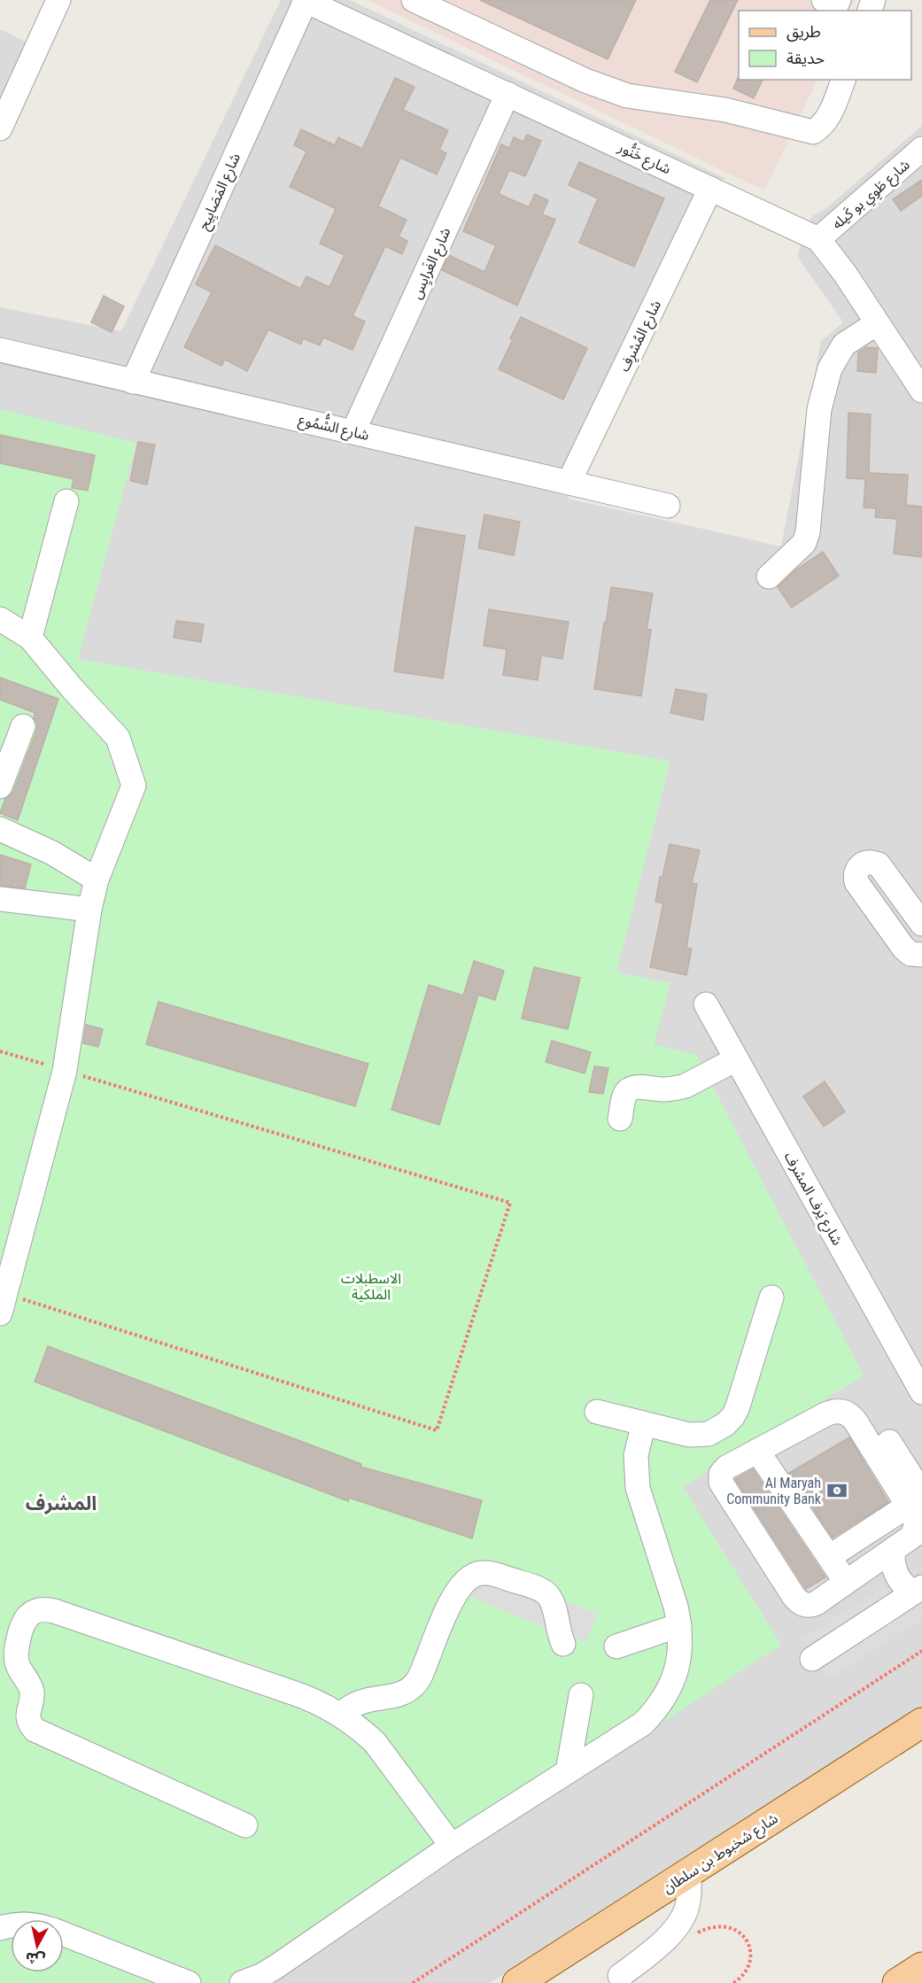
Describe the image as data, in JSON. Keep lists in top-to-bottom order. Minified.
{"streets":{"main road":["شارع شخبوط بن سلطان"],"street":["شارع خَنُّور","شارع المَصَابِيح","شارع طَوِي بو كَيله","شارع الغَرايِس","شارع المُشرِف","شارع الشُّمُوع","شارع يَرف المشرف"]},"crossings":[["شارع خَنُّور","شارع المَصَابِيح"],["شارع خَنُّور","شارع طَوِي بو كَيله"],["شارع خَنُّور","شارع الغَرايِس"],["شارع خَنُّور","شارع المُشرِف"],["شارع المَصَابِيح","شارع الشُّمُوع"],["شارع الغَرايِس","شارع الشُّمُوع"],["شارع المُشرِف","شارع الشُّمُوع"]],"districts":["المشرف"],"parks":["الاسطبلات الملكية"],"places":{"bank":["Al Maryah Community Bank"]},"legend":["طريق","حديقة"],"north":"bottom"}
